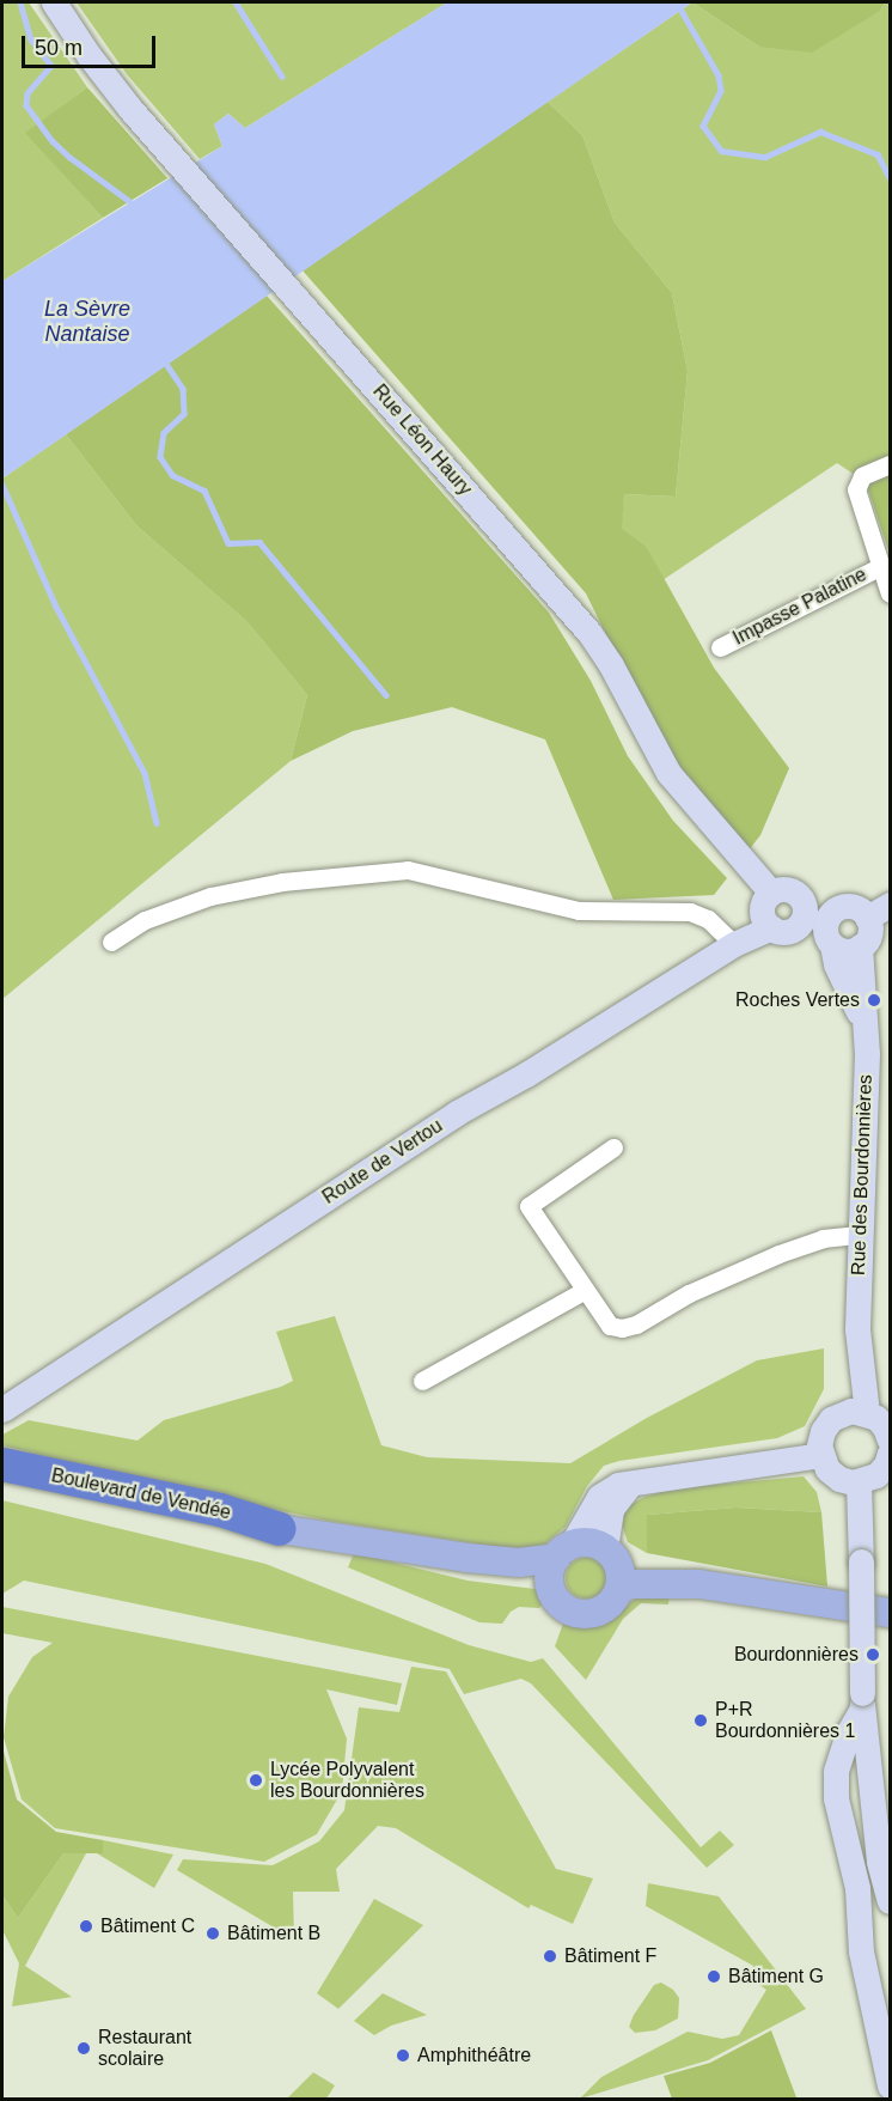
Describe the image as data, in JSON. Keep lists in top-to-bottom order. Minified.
{"streets":{"highway":["Boulevard de Vendée"],"street":["Rue Léon Haury","Impasse Palatine","Route de Vertou","Rue des Bourdonnières"]},"crossings":[["Rue Léon Haury","Route de Vertou"]],"water":["La Sèvre Nantaise"],"places":["Roches Vertes","Bourdonnières","P+R Bourdonnières 1","Lycée Polyvalent les Bourdonnières","Bâtiment C","Bâtiment B","Bâtiment F","Bâtiment G","Restaurant scolaire","Amphithéâtre"],"scale_bar":"50 m"}
